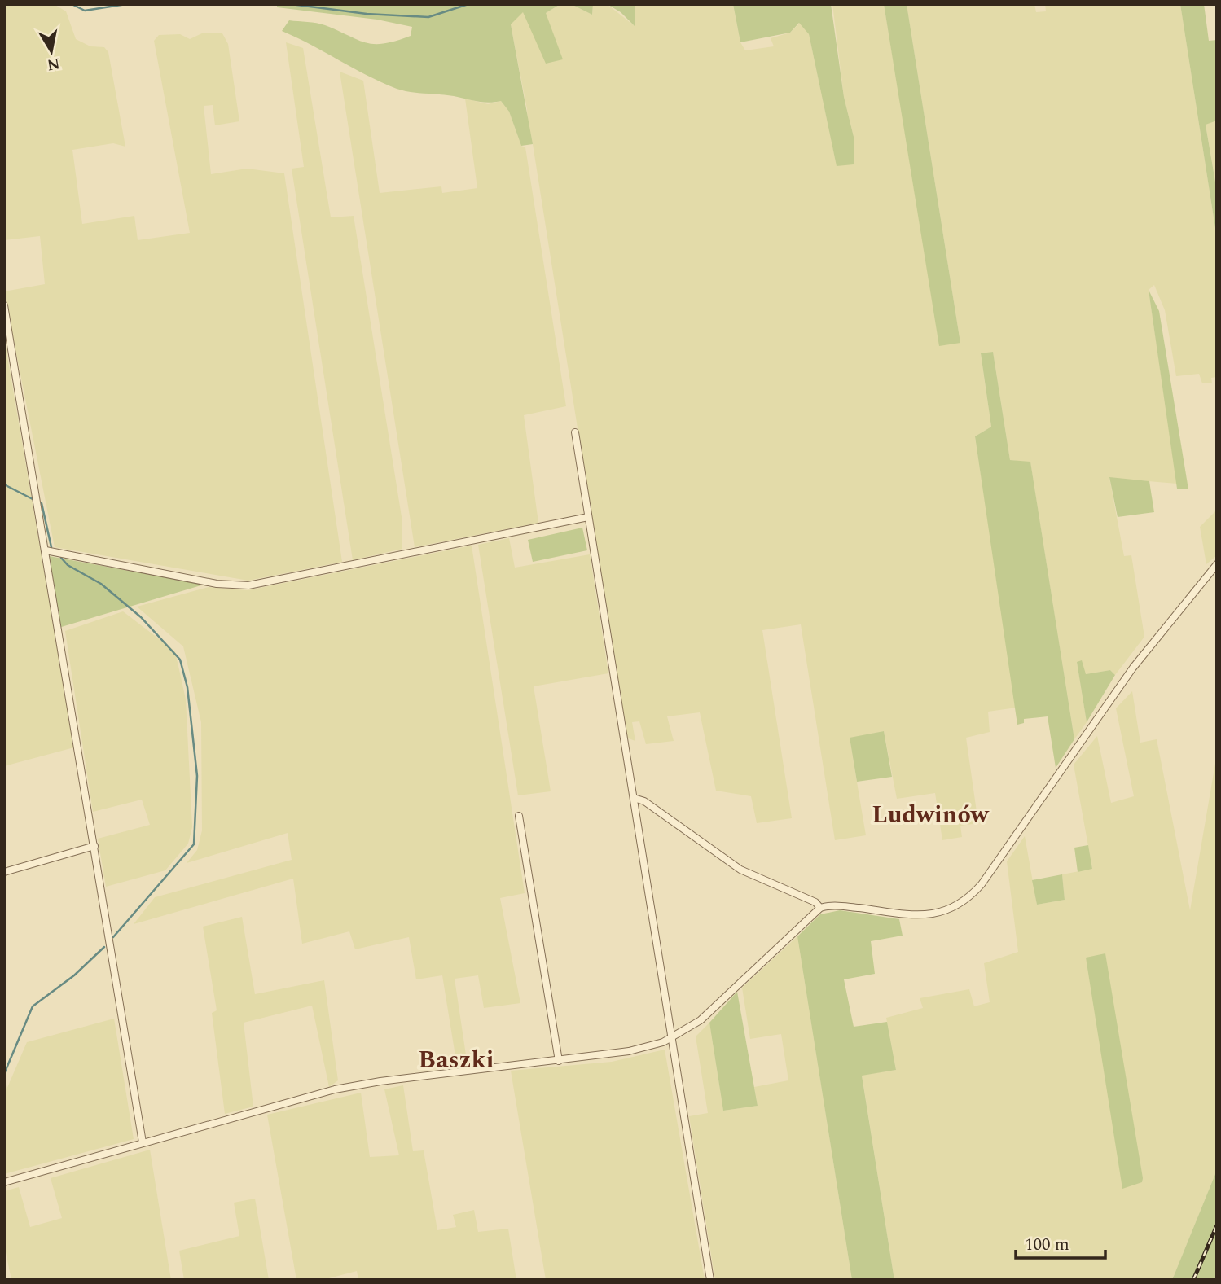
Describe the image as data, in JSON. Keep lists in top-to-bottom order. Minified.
{"districts":["Ludwinów","Baszki"],"scale_bar":"100 m","north":"bottom"}
